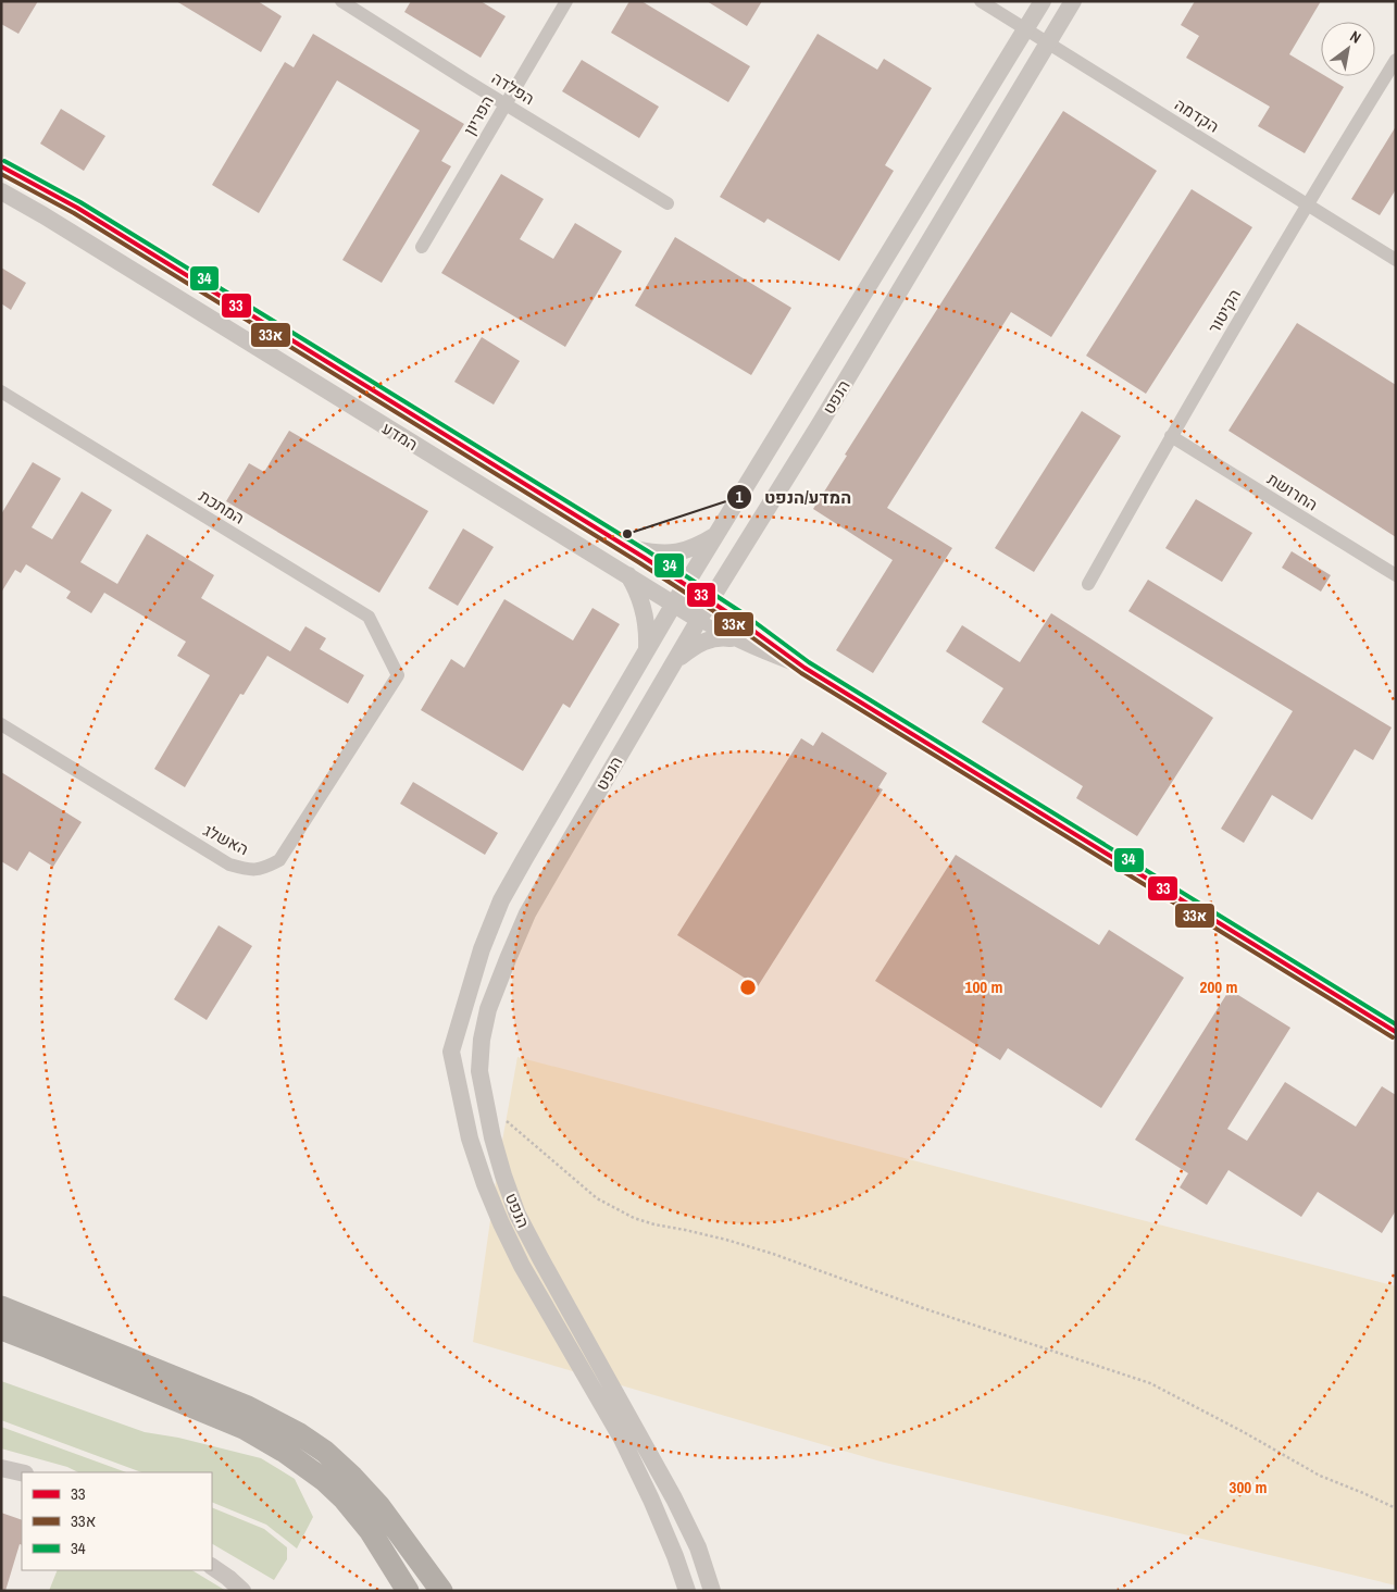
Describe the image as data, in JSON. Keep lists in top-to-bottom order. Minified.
{"streets":{"street":["הפלדה","הפריון","הקדמה","הקיטור","הנפט","המדע","החרושת","המתכת","האשלג"]},"crossings":[["הפלדה","הפריון"],["הקדמה","הקיטור"],["הקדמה","הנפט"],["הקיטור","החרושת"],["הנפט","המדע"],["המתכת","האשלג"]],"places":["המדע/הנפט"],"lines":["transit line 34","transit line 33","transit line 33א"],"legend":["33","33א","34"],"north":"top right","rings":["100 m","200 m","300 m"]}
